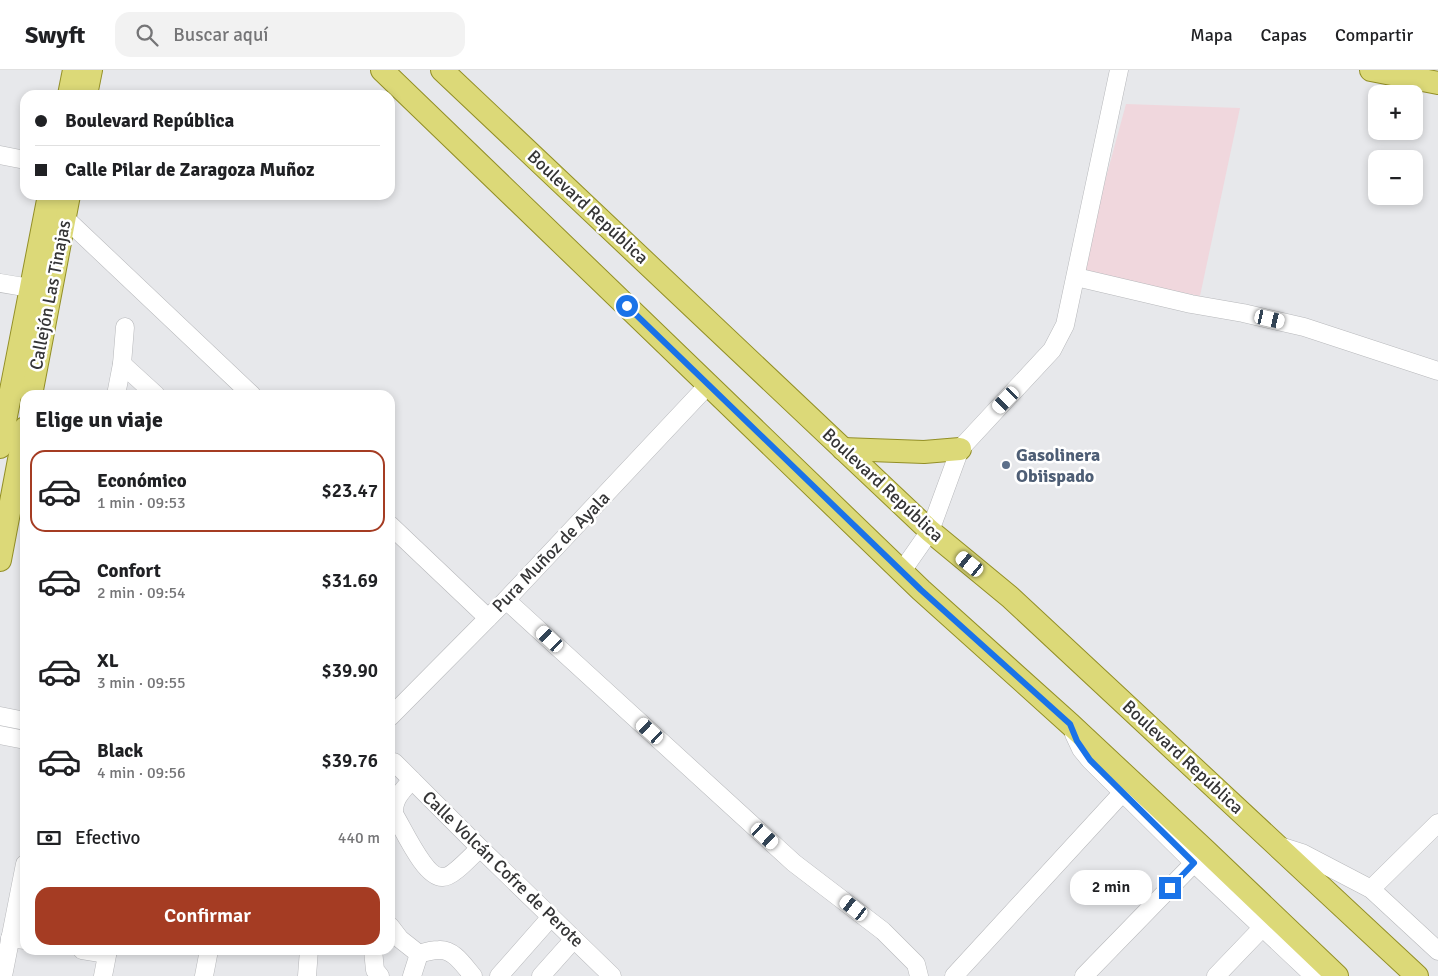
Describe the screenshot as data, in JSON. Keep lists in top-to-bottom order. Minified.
{"streets":{"main road":["Boulevard República","Callejón Las Tinajas"],"street":["Pura Muñoz de Ayala","Calle Volcán Cofre de Perote"]},"places":["Gasolinera Obiispado"],"page":{"header":"Swyft","search":"Buscar aquí","nav":["Mapa","Capas","Compartir"],"map_buttons":["+","−"],"banner":["Boulevard República","Calle Pilar de Zaragoza Muñoz"],"heading":"Elige un viaje","list":[{"name":"Económico","note":"1 min · 09:53","value":"$23.47"},{"name":"Confort","note":"2 min · 09:54","value":"$31.69"},{"name":"XL","note":"3 min · 09:55","value":"$39.90"},{"name":"Black","note":"4 min · 09:56","value":"$39.76"}],"pay":["Efectivo","440 m"],"bubble":"2 min","buttons":"Confirmar"}}
